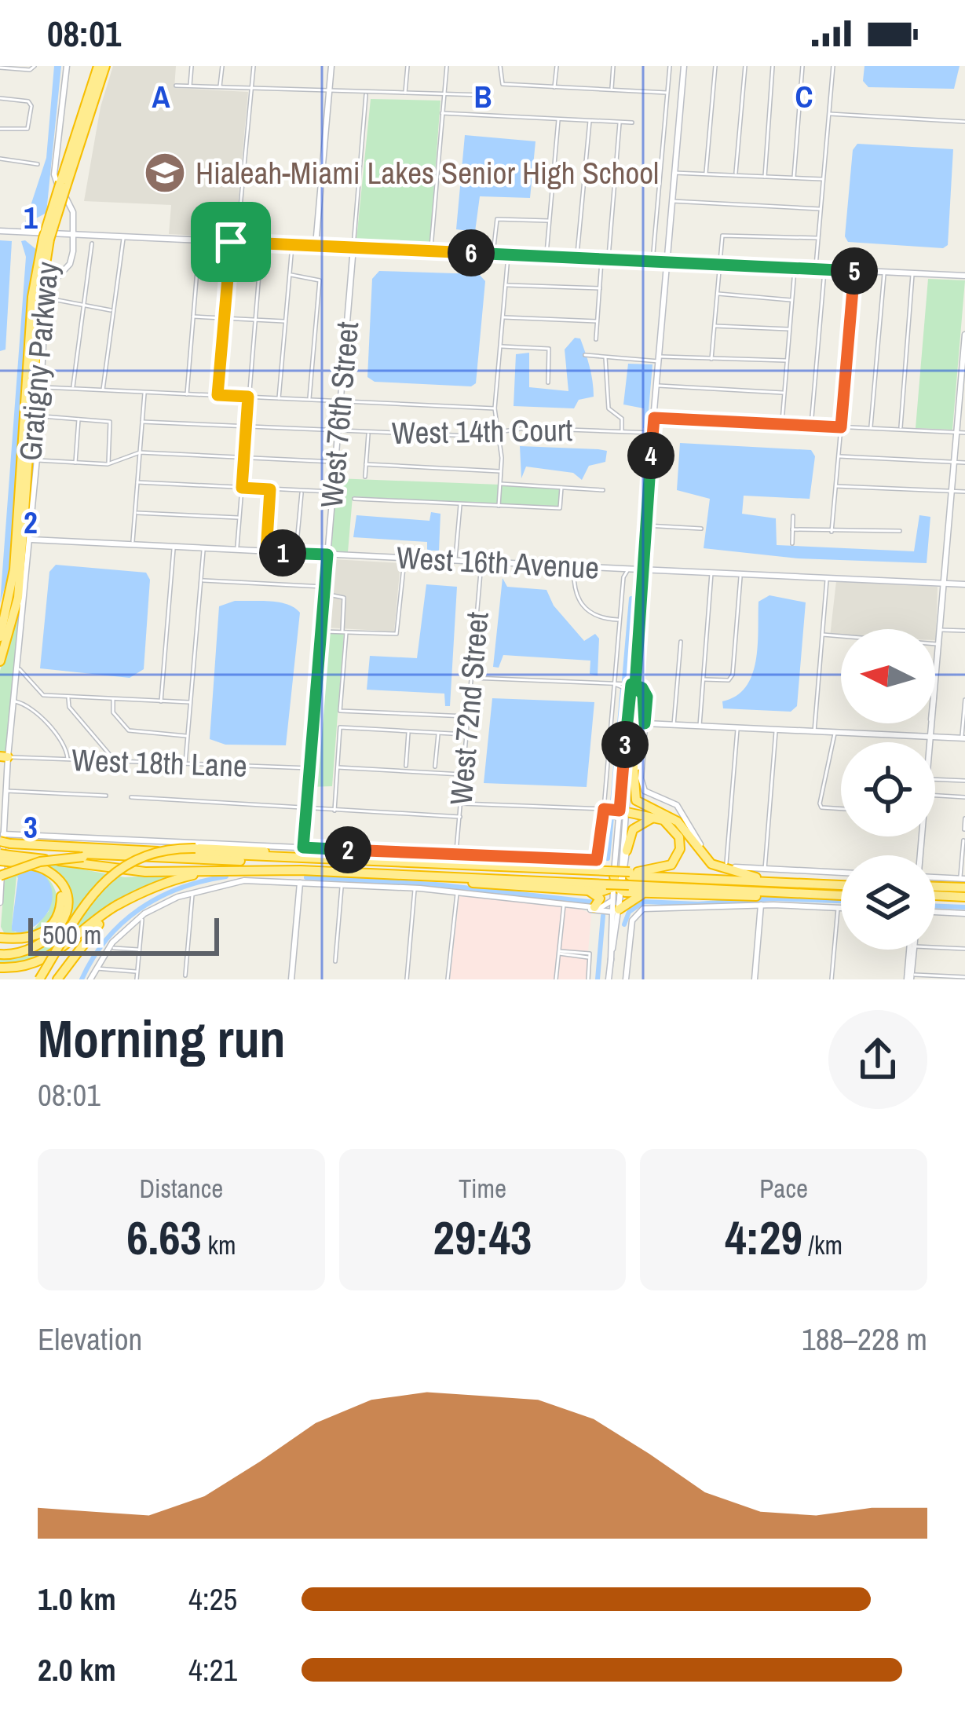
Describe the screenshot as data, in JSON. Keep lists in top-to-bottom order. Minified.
{"streets":{"highway":["Gratigny Parkway"],"street":["West 76th Street","West 14th Court","West 16th Avenue","West 72nd Street","West 18th Lane"]},"crossings":[["West 76th Street","West 14th Court"],["West 76th Street","West 16th Avenue"],["West 76th Street","West 18th Lane"],["West 16th Avenue","West 72nd Street"]],"places":{"school or university":["Hialeah-Miami Lakes Senior High School"]},"scale_bar":"500 m","north":"left","page":{"status":"08:01","pins":["6","5","4","1","3","2"],"scale":"500 m","heading":["Morning run","08:01"],"stats":[["Distance","6.63 km"],["Time","29:43"],["Pace","4:29 /km"]],"chart":["Elevation","188–228 m"],"list":[{"name":"1.0 km","note":"4:25"},{"name":"2.0 km","note":"4:21"}]},"grid":{"columns":["A","B","C"],"rows":["1","2","3"]}}
